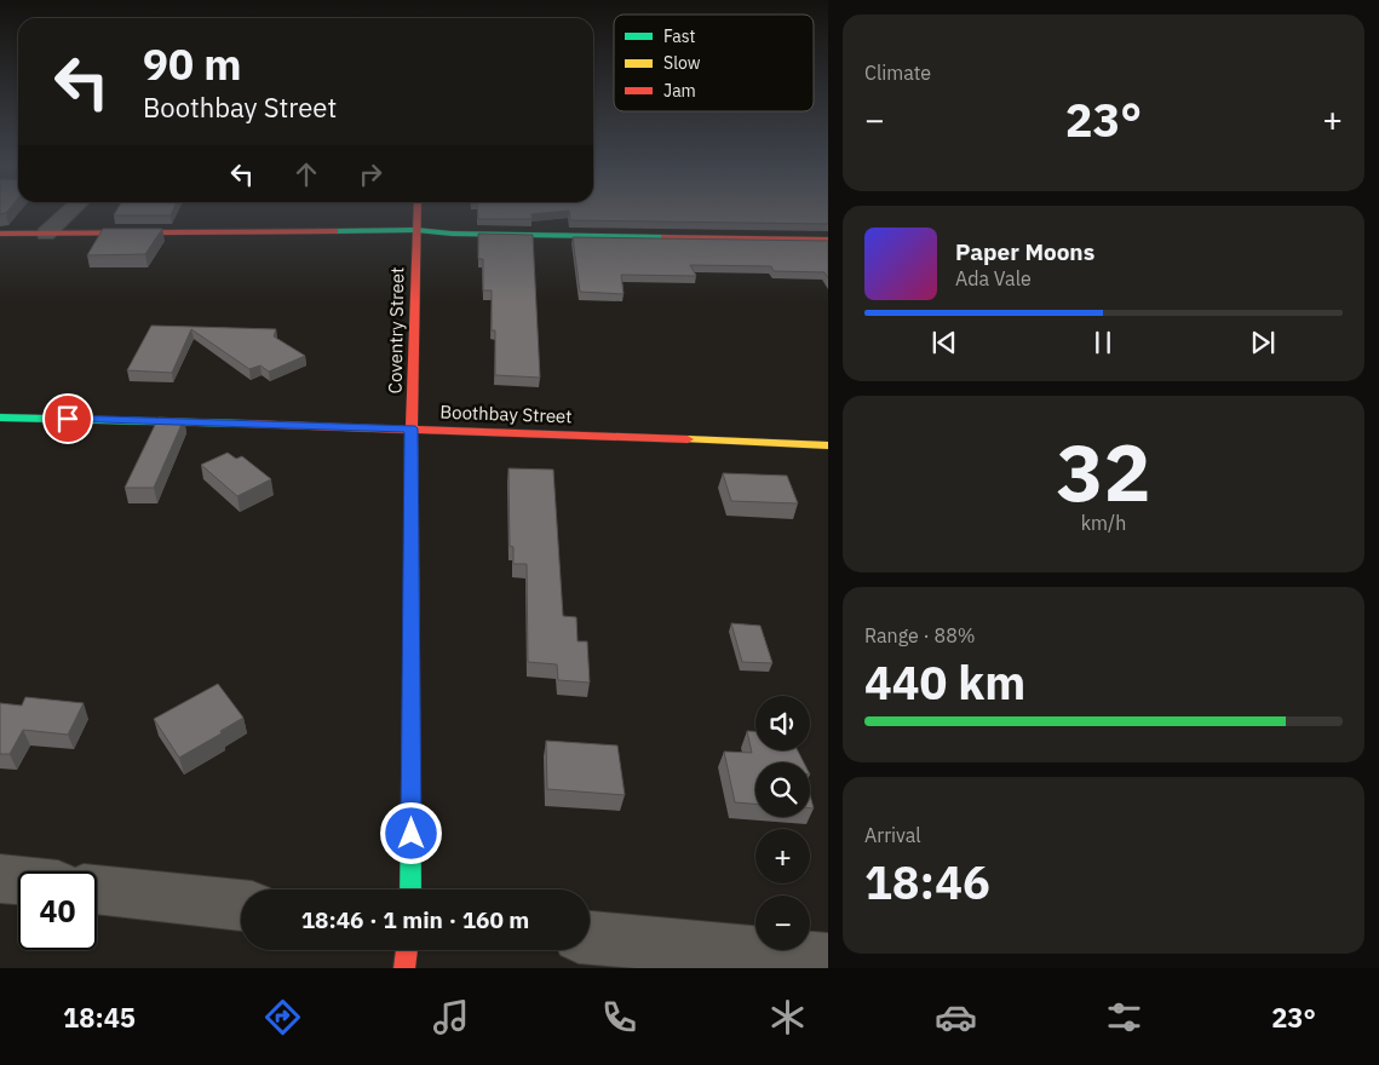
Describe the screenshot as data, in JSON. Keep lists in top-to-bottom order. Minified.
{"streets":{"street":["Coventry Street","Boothbay Street"]},"crossings":[["Coventry Street","Boothbay Street"]],"legend":["Fast","Slow","Jam"],"page":{"tile":["Climate",["32","km/h"],["Range · 88%","440 km"],["Arrival","18:46"]],"turn":["90 m","Boothbay Street"],"heat":["−","23°","+"],"song":["Paper Moons","Ada Vale"],"map_buttons":["+","−"],"limit":"40","trip":"18:46 · 1 min · 160 m","tabs":["18:45","23°"]}}
